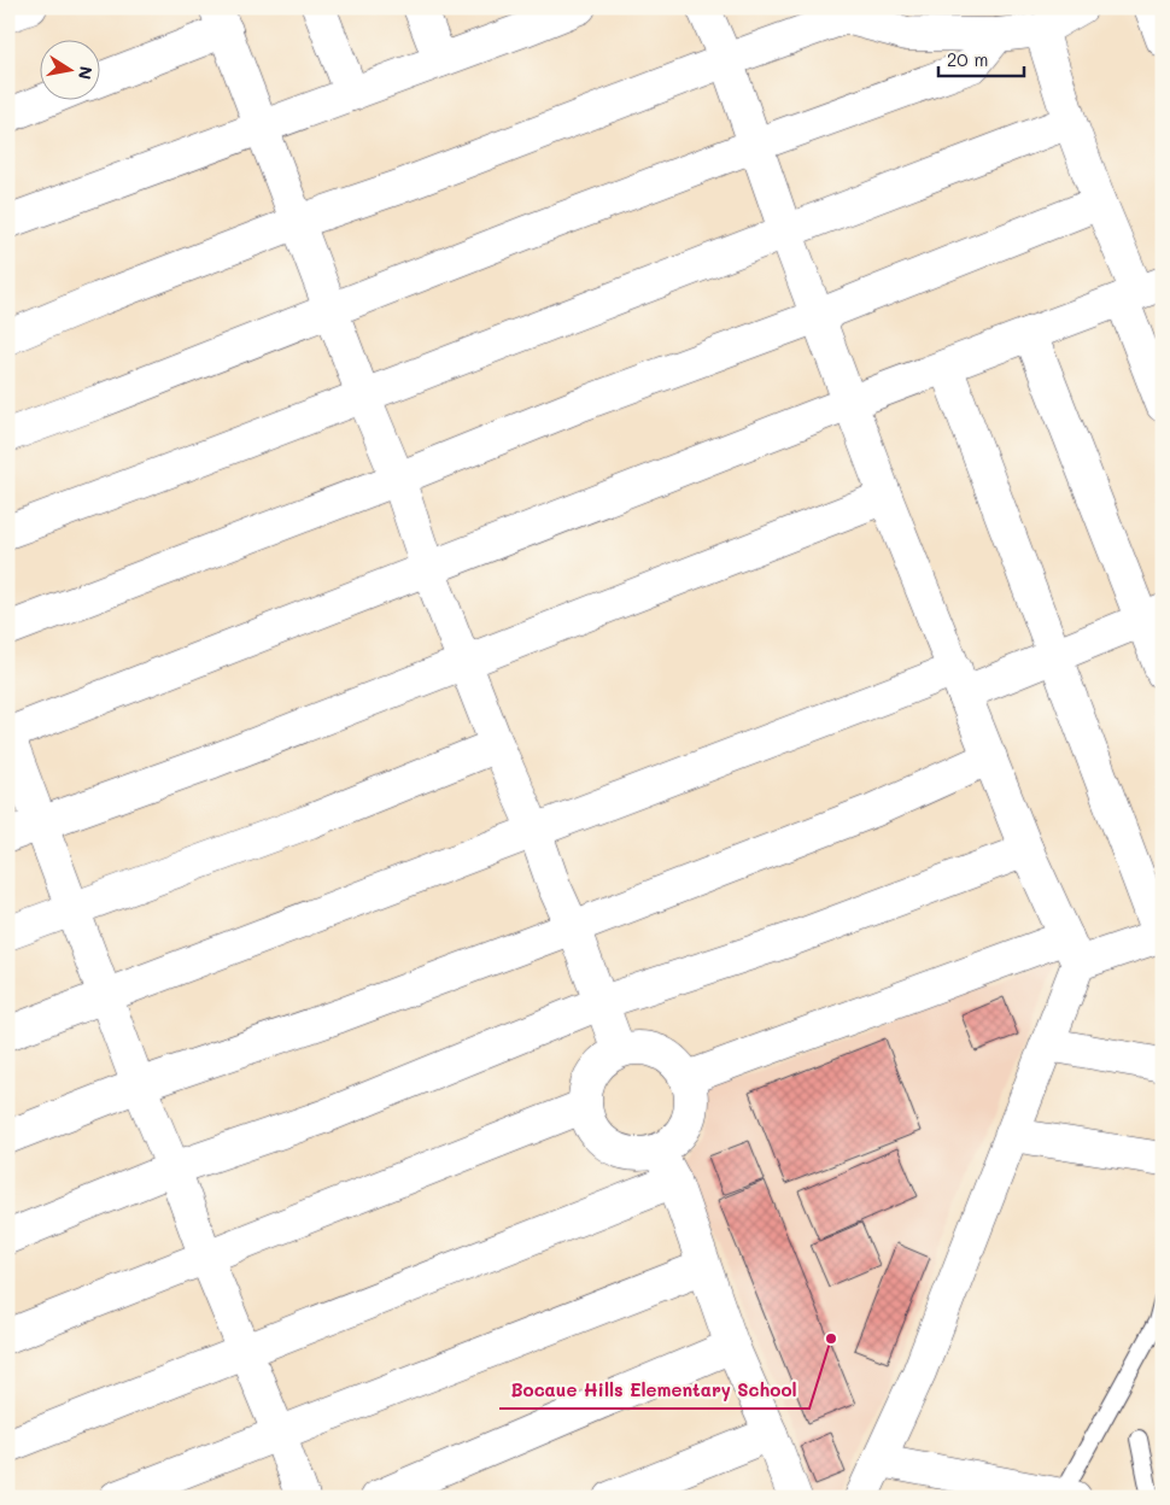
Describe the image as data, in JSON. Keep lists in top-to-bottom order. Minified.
{"places":["Bocaue Hills Elementary School"],"scale_bar":"20 m","north":"right"}
